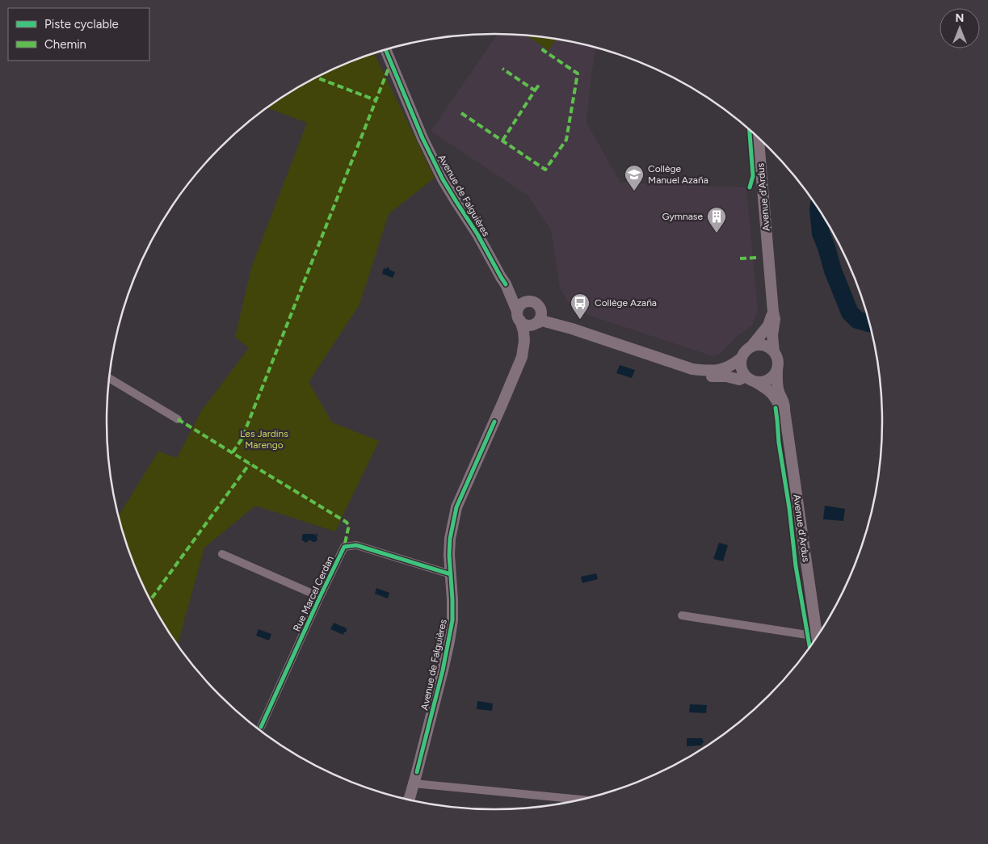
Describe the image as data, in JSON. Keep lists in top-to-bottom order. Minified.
{"streets":{"street":["Avenue de Falguières","Avenue d'Ardus","Rue Marcel Cerdan"]},"crossings":[["Avenue de Falguières","Rue Marcel Cerdan"]],"parks":["Les Jardins Marengo"],"places":{"school or university":["Collège Manuel Azaña"],"building":["Gymnase"],"bus stop":["Collège Azaña"]},"legend":["Piste cyclable","Chemin"],"north":"top"}
